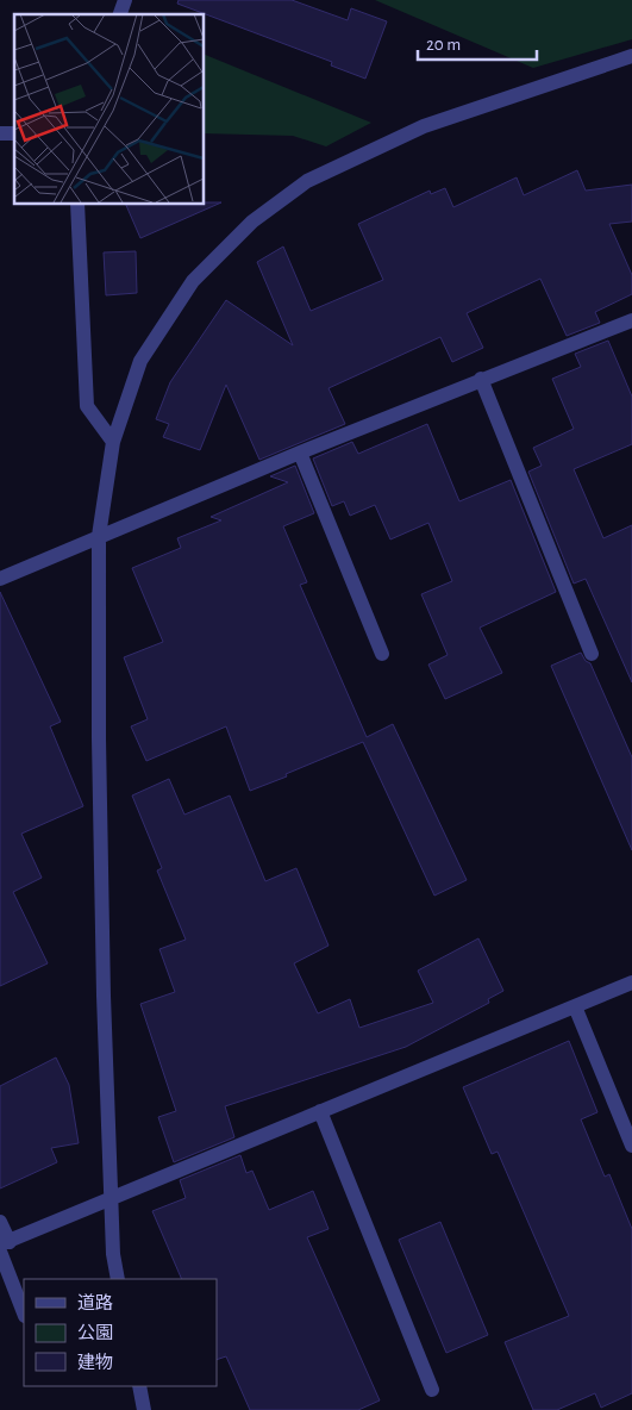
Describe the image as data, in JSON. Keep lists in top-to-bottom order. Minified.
{"legend":["道路","公園","建物"],"scale_bar":"20 m"}
